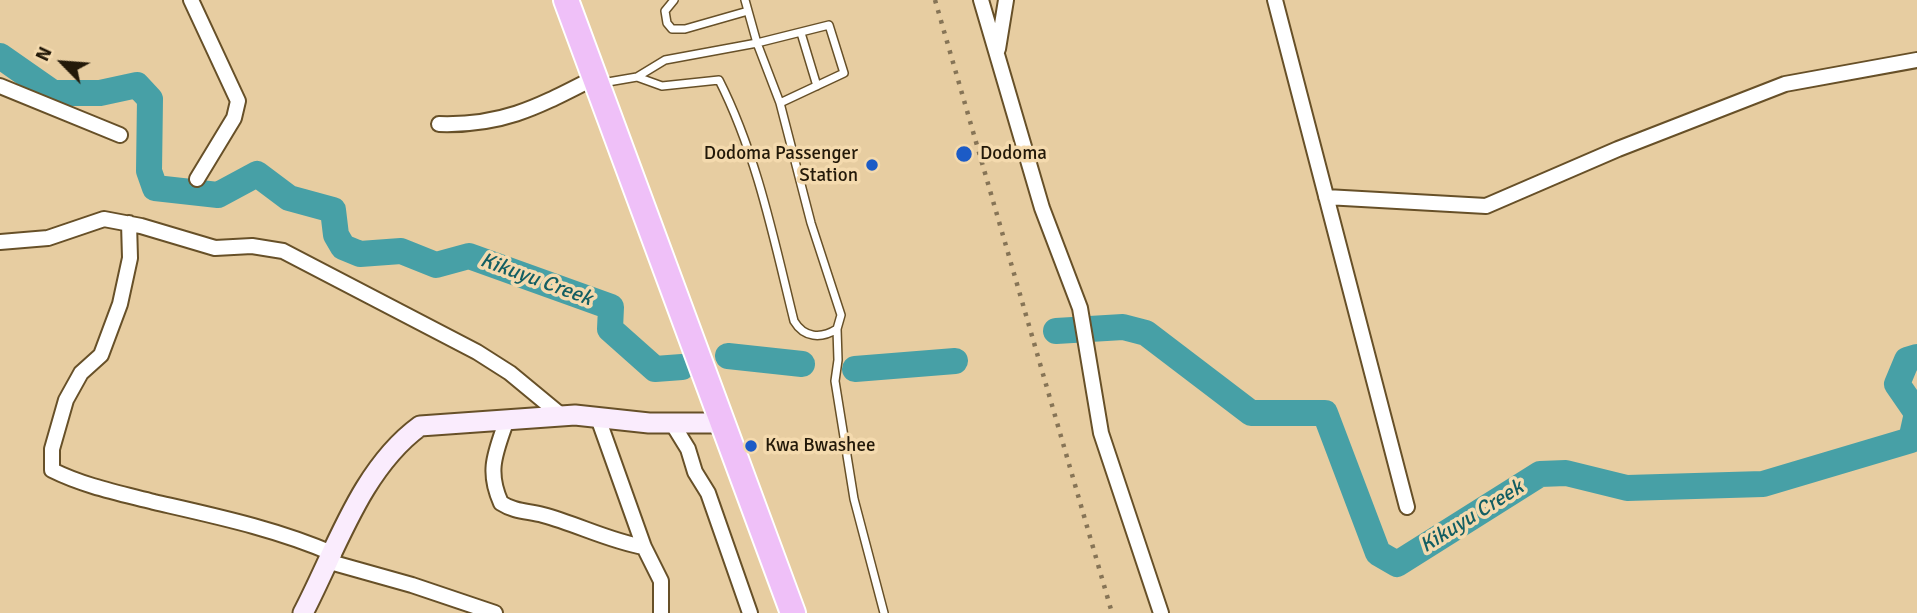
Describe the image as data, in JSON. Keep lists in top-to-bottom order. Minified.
{"water":["Kikuyu Creek"],"places":["Dodoma","Dodoma Passenger Station","Kwa Bwashee"],"north":"top left"}
